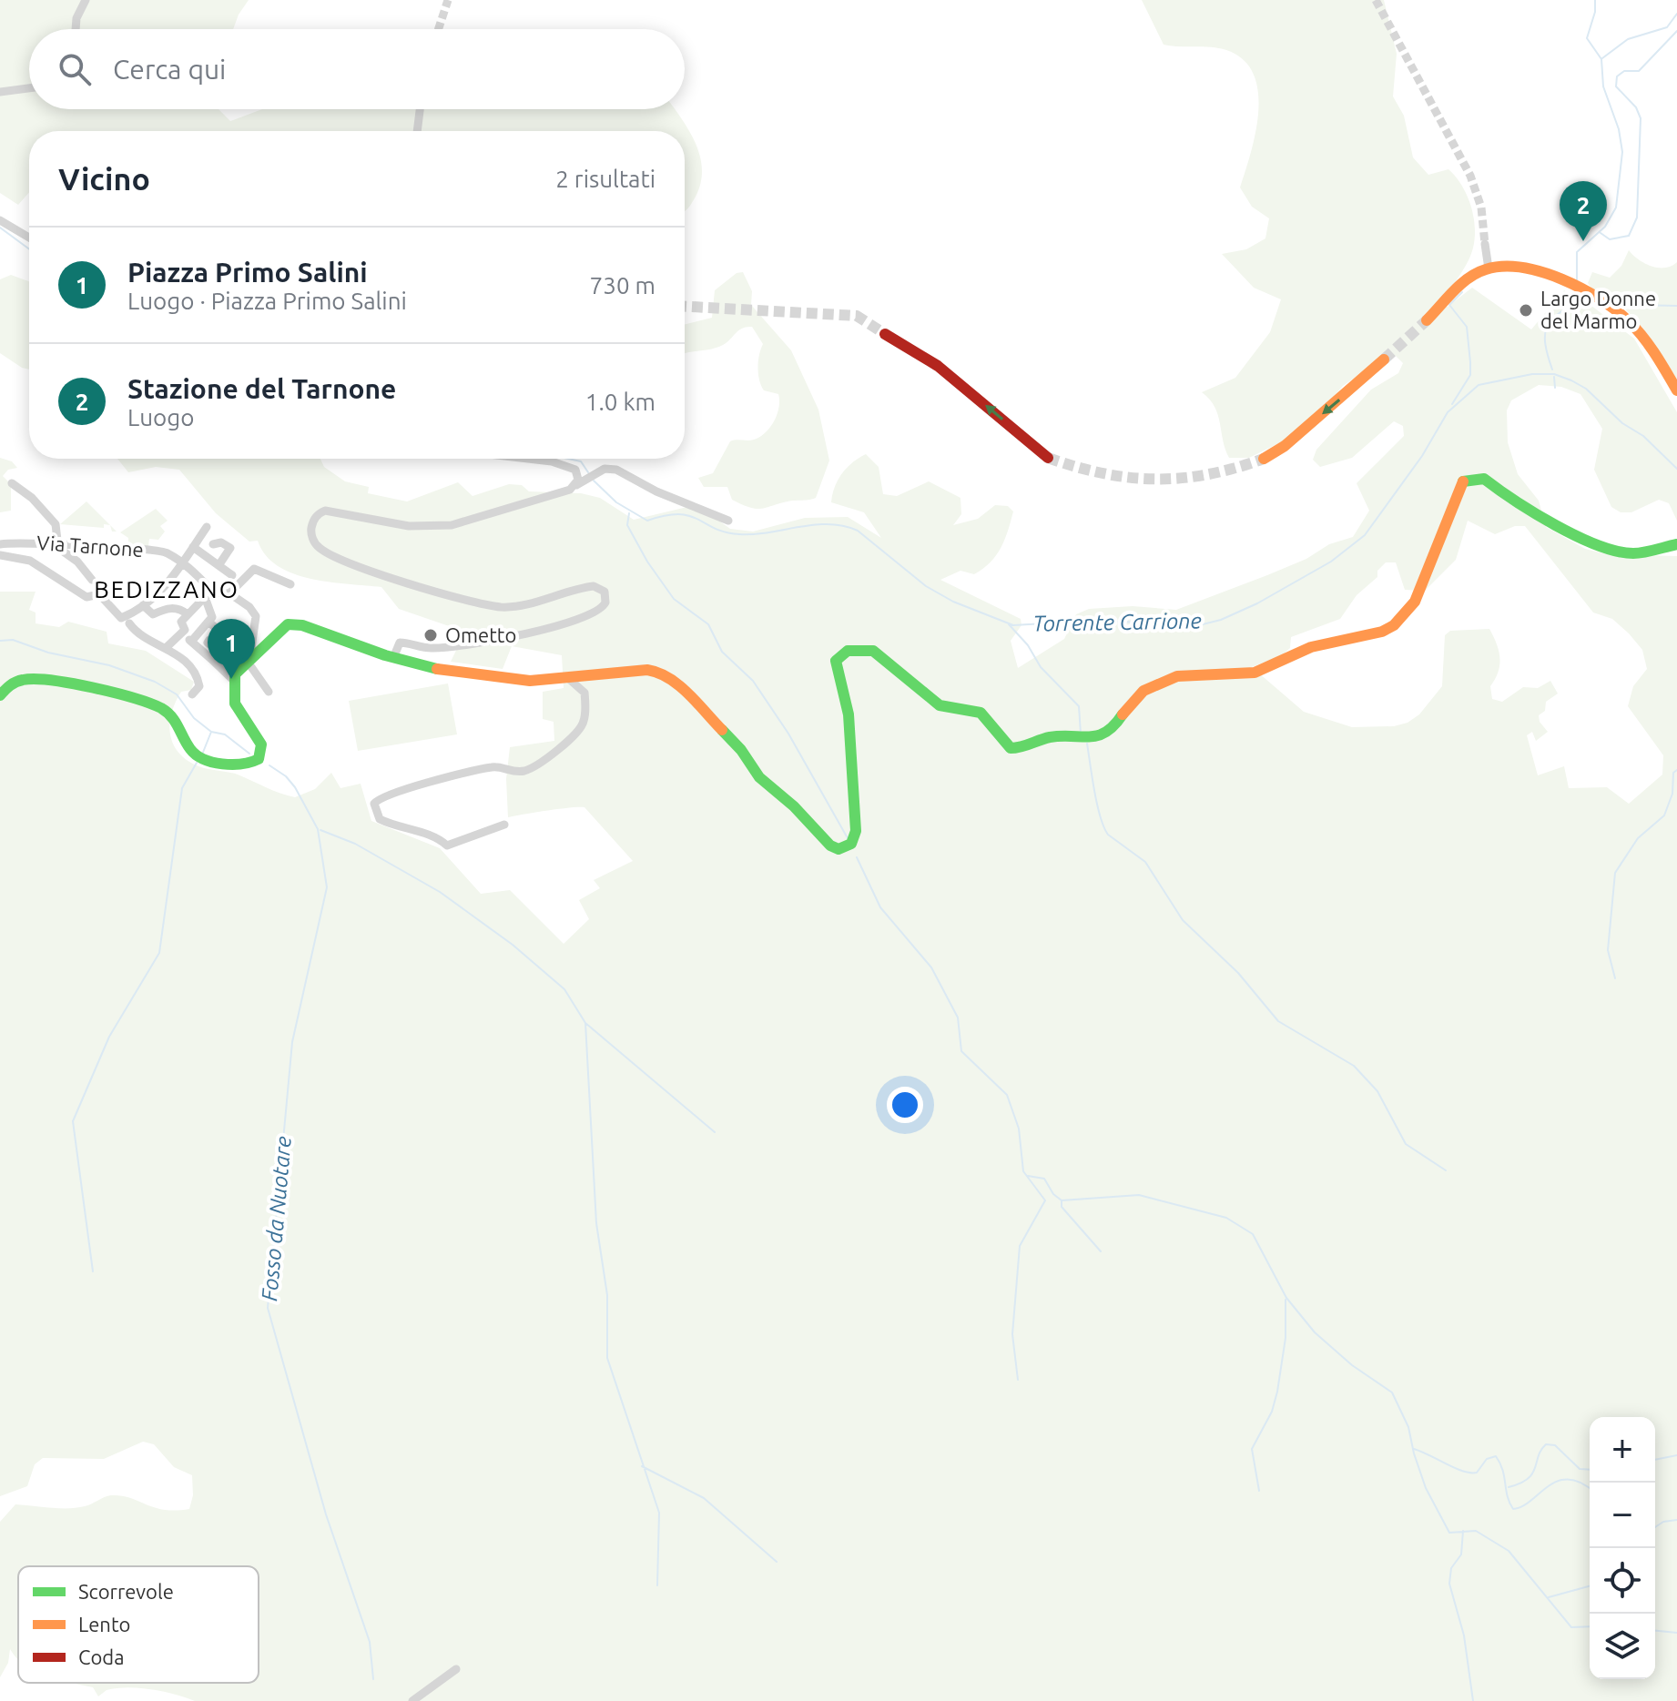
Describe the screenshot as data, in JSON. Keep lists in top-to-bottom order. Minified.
{"streets":{"street":["Via Tarnone"]},"districts":["BEDIZZANO"],"water":["Torrente Carrione","Fosso da Nuotare"],"places":["Largo Donne del Marmo","Ometto"],"legend":["Scorrevole","Lento","Coda"],"page":{"search":"Cerca qui","heading":["Vicino","2 risultati"],"pins":["2","1"],"list":[{"mark":"1","name":"Piazza Primo Salini","note":"Luogo · Piazza Primo Salini","value":"730 m"},{"mark":"2","name":"Stazione del Tarnone","note":"Luogo","value":"1.0 km"}],"map_buttons":["+","−"]}}
